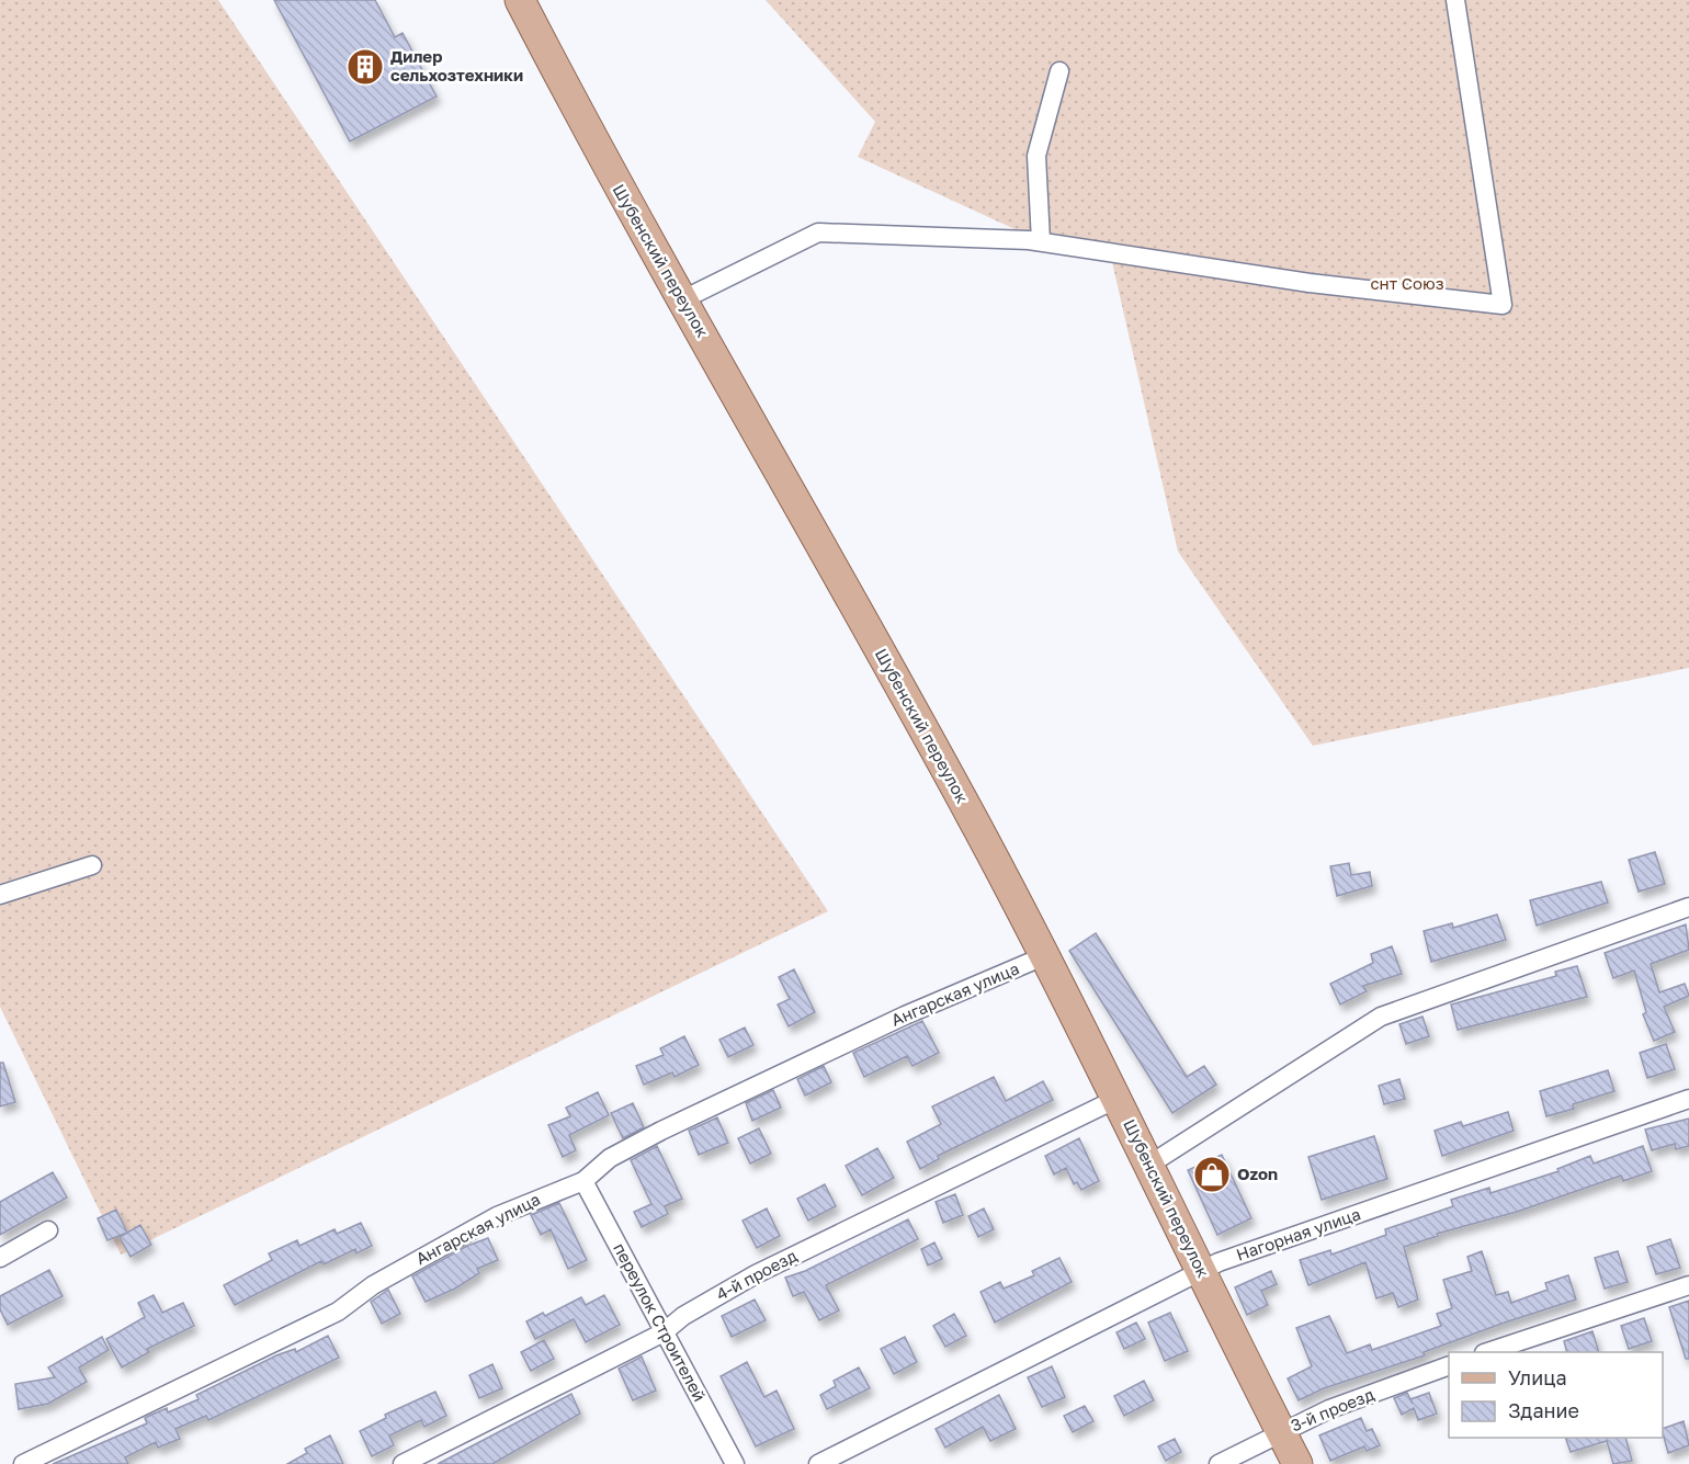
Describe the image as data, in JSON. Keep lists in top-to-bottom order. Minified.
{"streets":{"main road":["Шубенский переулок"],"street":["Ангарская улица","Нагорная улица","4-й проезд","переулок Строителей","3-й проезд"]},"crossings":[["Шубенский переулок","Ангарская улица"],["Шубенский переулок","Нагорная улица"],["Шубенский переулок","4-й проезд"],["Шубенский переулок","3-й проезд"],["Ангарская улица","переулок Строителей"],["4-й проезд","переулок Строителей"]],"parks":["снт Союз"],"places":{"building":["Дилер сельхозтехники"],"shop":["Ozon"]},"legend":["Улица","Здание"]}
